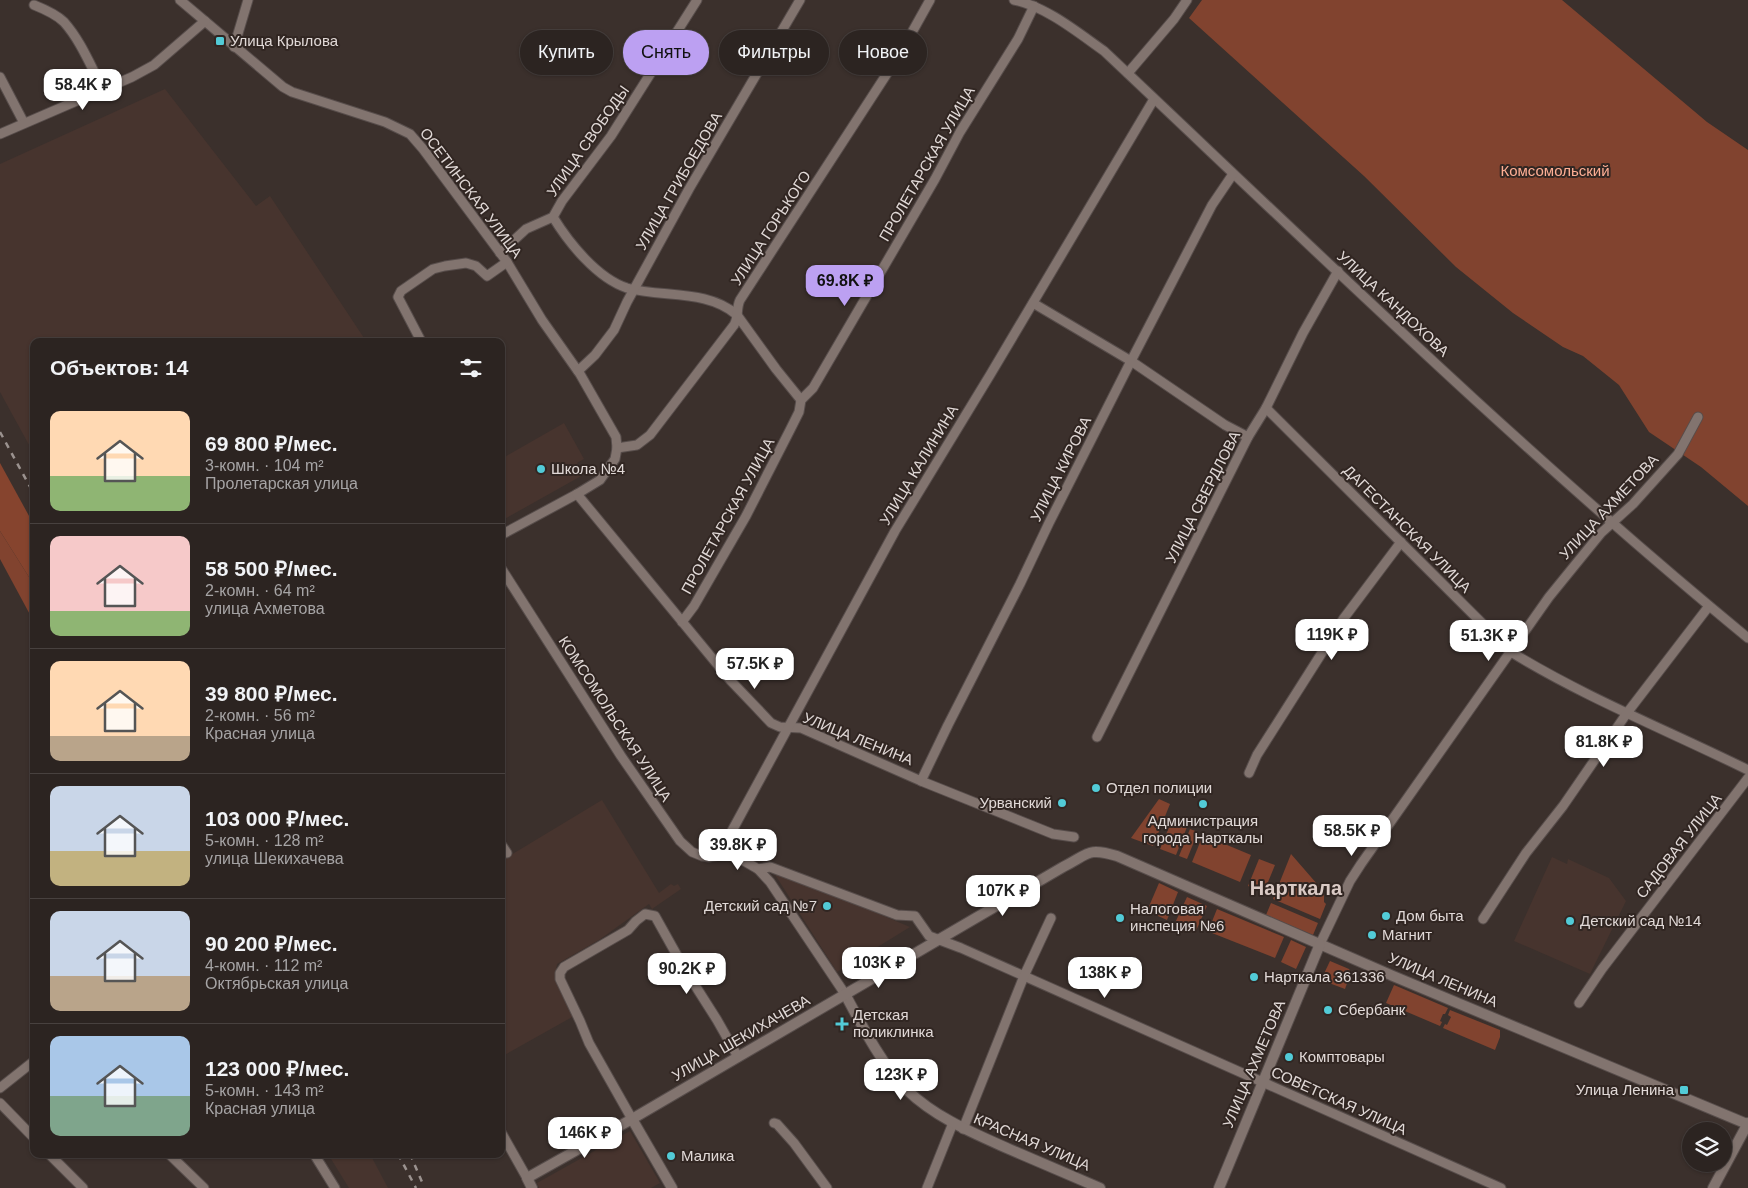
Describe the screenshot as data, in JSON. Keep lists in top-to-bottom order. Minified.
{"streets":{"street":["УЛИЦА СВОБОДЫ","ПРОЛЕТАРСКАЯ УЛИЦА","УЛИЦА ГРИБОЕДОВА","ОСЕТИНСКАЯ УЛИЦА","УЛИЦА ГОРЬКОГО","УЛИЦА КАНДОХОВА","УЛИЦА КАЛИНИНА","УЛИЦА КИРОВА","УЛИЦА СВЕРДЛОВА","УЛИЦА АХМЕТОВА","ДАГЕСТАНСКАЯ УЛИЦА","КОМСОМОЛЬСКАЯ УЛИЦА","УЛИЦА ЛЕНИНА","САДОВАЯ УЛИЦА","УЛИЦА ШЕКИХАЧЕВА","СОВЕТСКАЯ УЛИЦА","КРАСНАЯ УЛИЦА"]},"crossings":[["УЛИЦА СВОБОДЫ","ОСЕТИНСКАЯ УЛИЦА"],["ПРОЛЕТАРСКАЯ УЛИЦА","УЛИЦА КАНДОХОВА"],["ПРОЛЕТАРСКАЯ УЛИЦА","УЛИЦА ЛЕНИНА"],["УЛИЦА ГРИБОЕДОВА","ОСЕТИНСКАЯ УЛИЦА"],["ОСЕТИНСКАЯ УЛИЦА","УЛИЦА ГОРЬКОГО"],["УЛИЦА КАНДОХОВА","УЛИЦА КАЛИНИНА"],["УЛИЦА КАНДОХОВА","УЛИЦА КИРОВА"],["УЛИЦА КАНДОХОВА","УЛИЦА СВЕРДЛОВА"],["УЛИЦА КАНДОХОВА","УЛИЦА АХМЕТОВА"],["УЛИЦА КАЛИНИНА","КОМСОМОЛЬСКАЯ УЛИЦА"],["УЛИЦА КАЛИНИНА","УЛИЦА ЛЕНИНА"],["УЛИЦА КАЛИНИНА","КРАСНАЯ УЛИЦА"],["УЛИЦА КИРОВА","УЛИЦА ЛЕНИНА"],["УЛИЦА СВЕРДЛОВА","ДАГЕСТАНСКАЯ УЛИЦА"],["УЛИЦА АХМЕТОВА","ДАГЕСТАНСКАЯ УЛИЦА"],["УЛИЦА АХМЕТОВА","УЛИЦА ЛЕНИНА"],["УЛИЦА АХМЕТОВА","СОВЕТСКАЯ УЛИЦА"],["КОМСОМОЛЬСКАЯ УЛИЦА","КРАСНАЯ УЛИЦА"],["УЛИЦА ЛЕНИНА","УЛИЦА ШЕКИХАЧЕВА"],["УЛИЦА ШЕКИХАЧЕВА","СОВЕТСКАЯ УЛИЦА"],["УЛИЦА ШЕКИХАЧЕВА","КРАСНАЯ УЛИЦА"],["СОВЕТСКАЯ УЛИЦА","КРАСНАЯ УЛИЦА"]],"districts":["Нарткала"],"parks":["Комсомольский"],"places":{"transit":["Улица Крылова","Улица Ленина"],"other":["Школа №4","Отдел полиции","Урванский","Администрация города Нарткалы","Детский сад №7","Дом быта","Налоговая инспеция №6","Детский сад №14","Магнит","Нарткала 361336","Сбербанк","Комптовары","Малика"],"health":["Детская поликлинка"]},"page":{"chip":["Купить","Снять","Фильтры","Новое"],"price":["58.4K ₽","69.8K ₽","119K ₽","51.3K ₽","57.5K ₽","81.8K ₽","58.5K ₽","39.8K ₽","107K ₽","103K ₽","90.2K ₽","138K ₽","123K ₽","146K ₽"],"heading":"Объектов: 14","list":[{"name":"69 800 ₽/мес.","note":"3-комн. · 104 m² · Пролетарская улица"},{"name":"58 500 ₽/мес.","note":"2-комн. · 64 m² · улица Ахметова"},{"name":"39 800 ₽/мес.","note":"2-комн. · 56 m² · Красная улица"},{"name":"103 000 ₽/мес.","note":"5-комн. · 128 m² · улица Шекихачева"},{"name":"90 200 ₽/мес.","note":"4-комн. · 112 m² · Октябрьская улица"},{"name":"123 000 ₽/мес.","note":"5-комн. · 143 m² · Красная улица"}]}}
